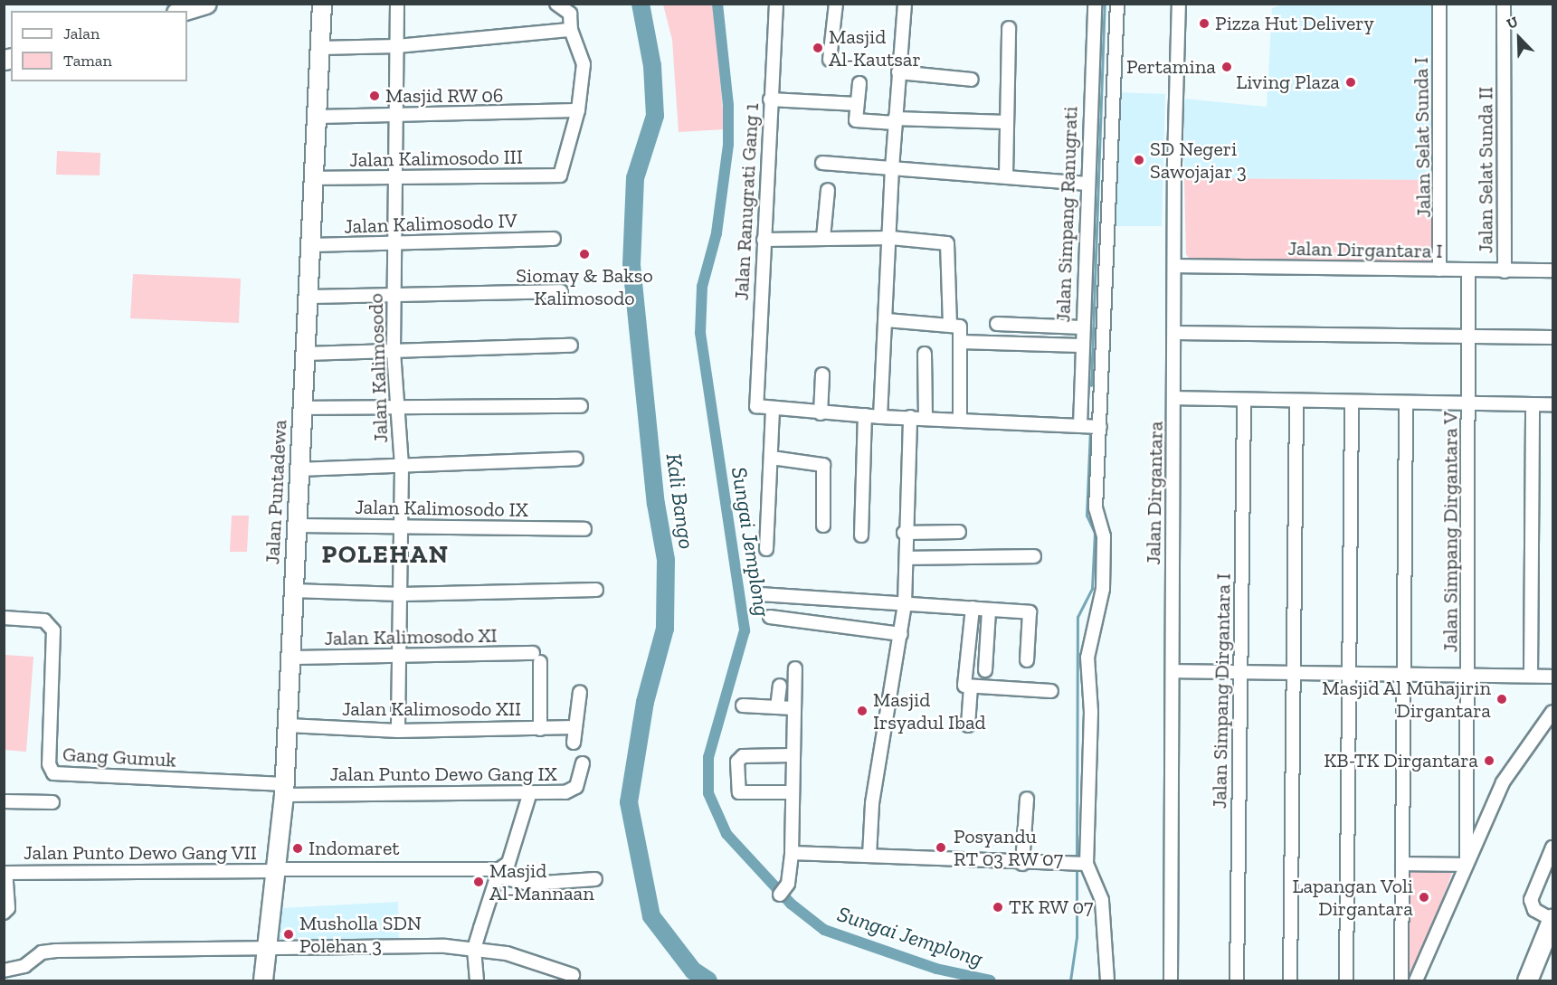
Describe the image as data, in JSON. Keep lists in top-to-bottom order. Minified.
{"streets":{"street":["Jalan Selat Sunda I","Jalan Kalimosodo III","Jalan Selat Sunda II","Jalan Ranugrati Gang 1","Jalan Simpang Ranugrati","Jalan Kalimosodo IV","Jalan Dirgantara I","Jalan Kalimosodo","Jalan Puntadewa","Jalan Dirgantara","Jalan Kalimosodo IX","Jalan Simpang Dirgantara V","Jalan Kalimosodo XI","Jalan Simpang Dirgantara I","Jalan Kalimosodo XII","Gang Gumuk","Jalan Punto Dewo Gang IX","Jalan Punto Dewo Gang VII"]},"crossings":[["Jalan Selat Sunda I","Jalan Dirgantara I"],["Jalan Kalimosodo III","Jalan Kalimosodo"],["Jalan Kalimosodo III","Jalan Puntadewa"],["Jalan Selat Sunda II","Jalan Dirgantara I"],["Jalan Kalimosodo IV","Jalan Kalimosodo"],["Jalan Kalimosodo IV","Jalan Puntadewa"],["Jalan Dirgantara I","Jalan Dirgantara"],["Jalan Dirgantara I","Jalan Simpang Dirgantara V"],["Jalan Kalimosodo","Jalan Kalimosodo IX"],["Jalan Kalimosodo","Jalan Kalimosodo XI"],["Jalan Kalimosodo","Jalan Kalimosodo XII"],["Jalan Puntadewa","Jalan Kalimosodo IX"],["Jalan Puntadewa","Jalan Kalimosodo XI"],["Jalan Puntadewa","Jalan Kalimosodo XII"],["Jalan Puntadewa","Gang Gumuk"],["Jalan Puntadewa","Jalan Punto Dewo Gang IX"],["Jalan Puntadewa","Jalan Punto Dewo Gang VII"],["Jalan Kalimosodo XI","Jalan Kalimosodo XII"],["Gang Gumuk","Jalan Punto Dewo Gang IX"]],"districts":["POLEHAN"],"water":["Kali Bango","Sungai Jemplong"],"places":["Pizza Hut Delivery","Masjid Al-Kautsar","Pertamina","Living Plaza","Masjid RW 06","SD Negeri Sawojajar 3","Siomay & Bakso Kalimosodo","Masjid Al Muhajirin Dirgantara","Masjid Irsyadul Ibad","KB-TK Dirgantara","Posyandu RT 03 RW 07","Indomaret","Masjid Al-Mannaan","Lapangan Voli Dirgantara","TK RW 07","Musholla SDN Polehan 3"],"legend":["Jalan","Taman"],"north":"top left"}
